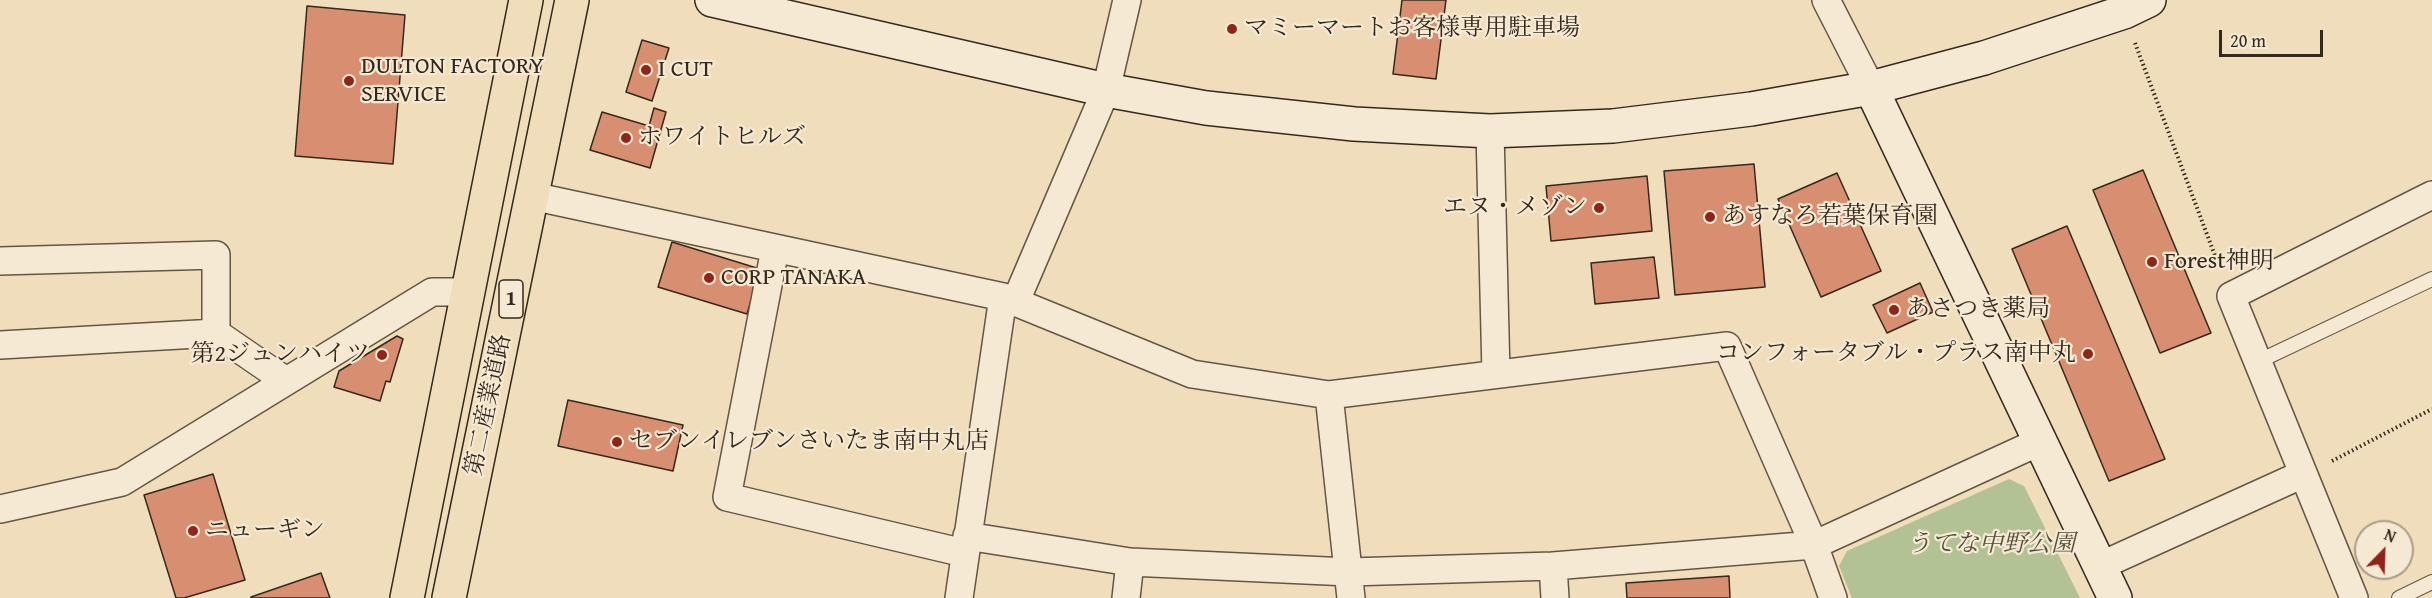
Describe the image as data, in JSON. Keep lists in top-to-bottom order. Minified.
{"streets":{"main road":["1","第二産業道路"]},"parks":["うてな中野公園"],"places":["マミーマートお客様専用駐車場","I CUT","DULTON FACTORY SERVICE","ホワイトヒルズ","エヌ・メゾン","あすなろ若葉保育園","Forest神明","CORP TANAKA","あさつき薬局","コンフォータブル・プラス南中丸","第2ジュンハイツ","セブンイレブンさいたま南中丸店","ニューギン"],"scale_bar":"20 m","north":"top right"}
